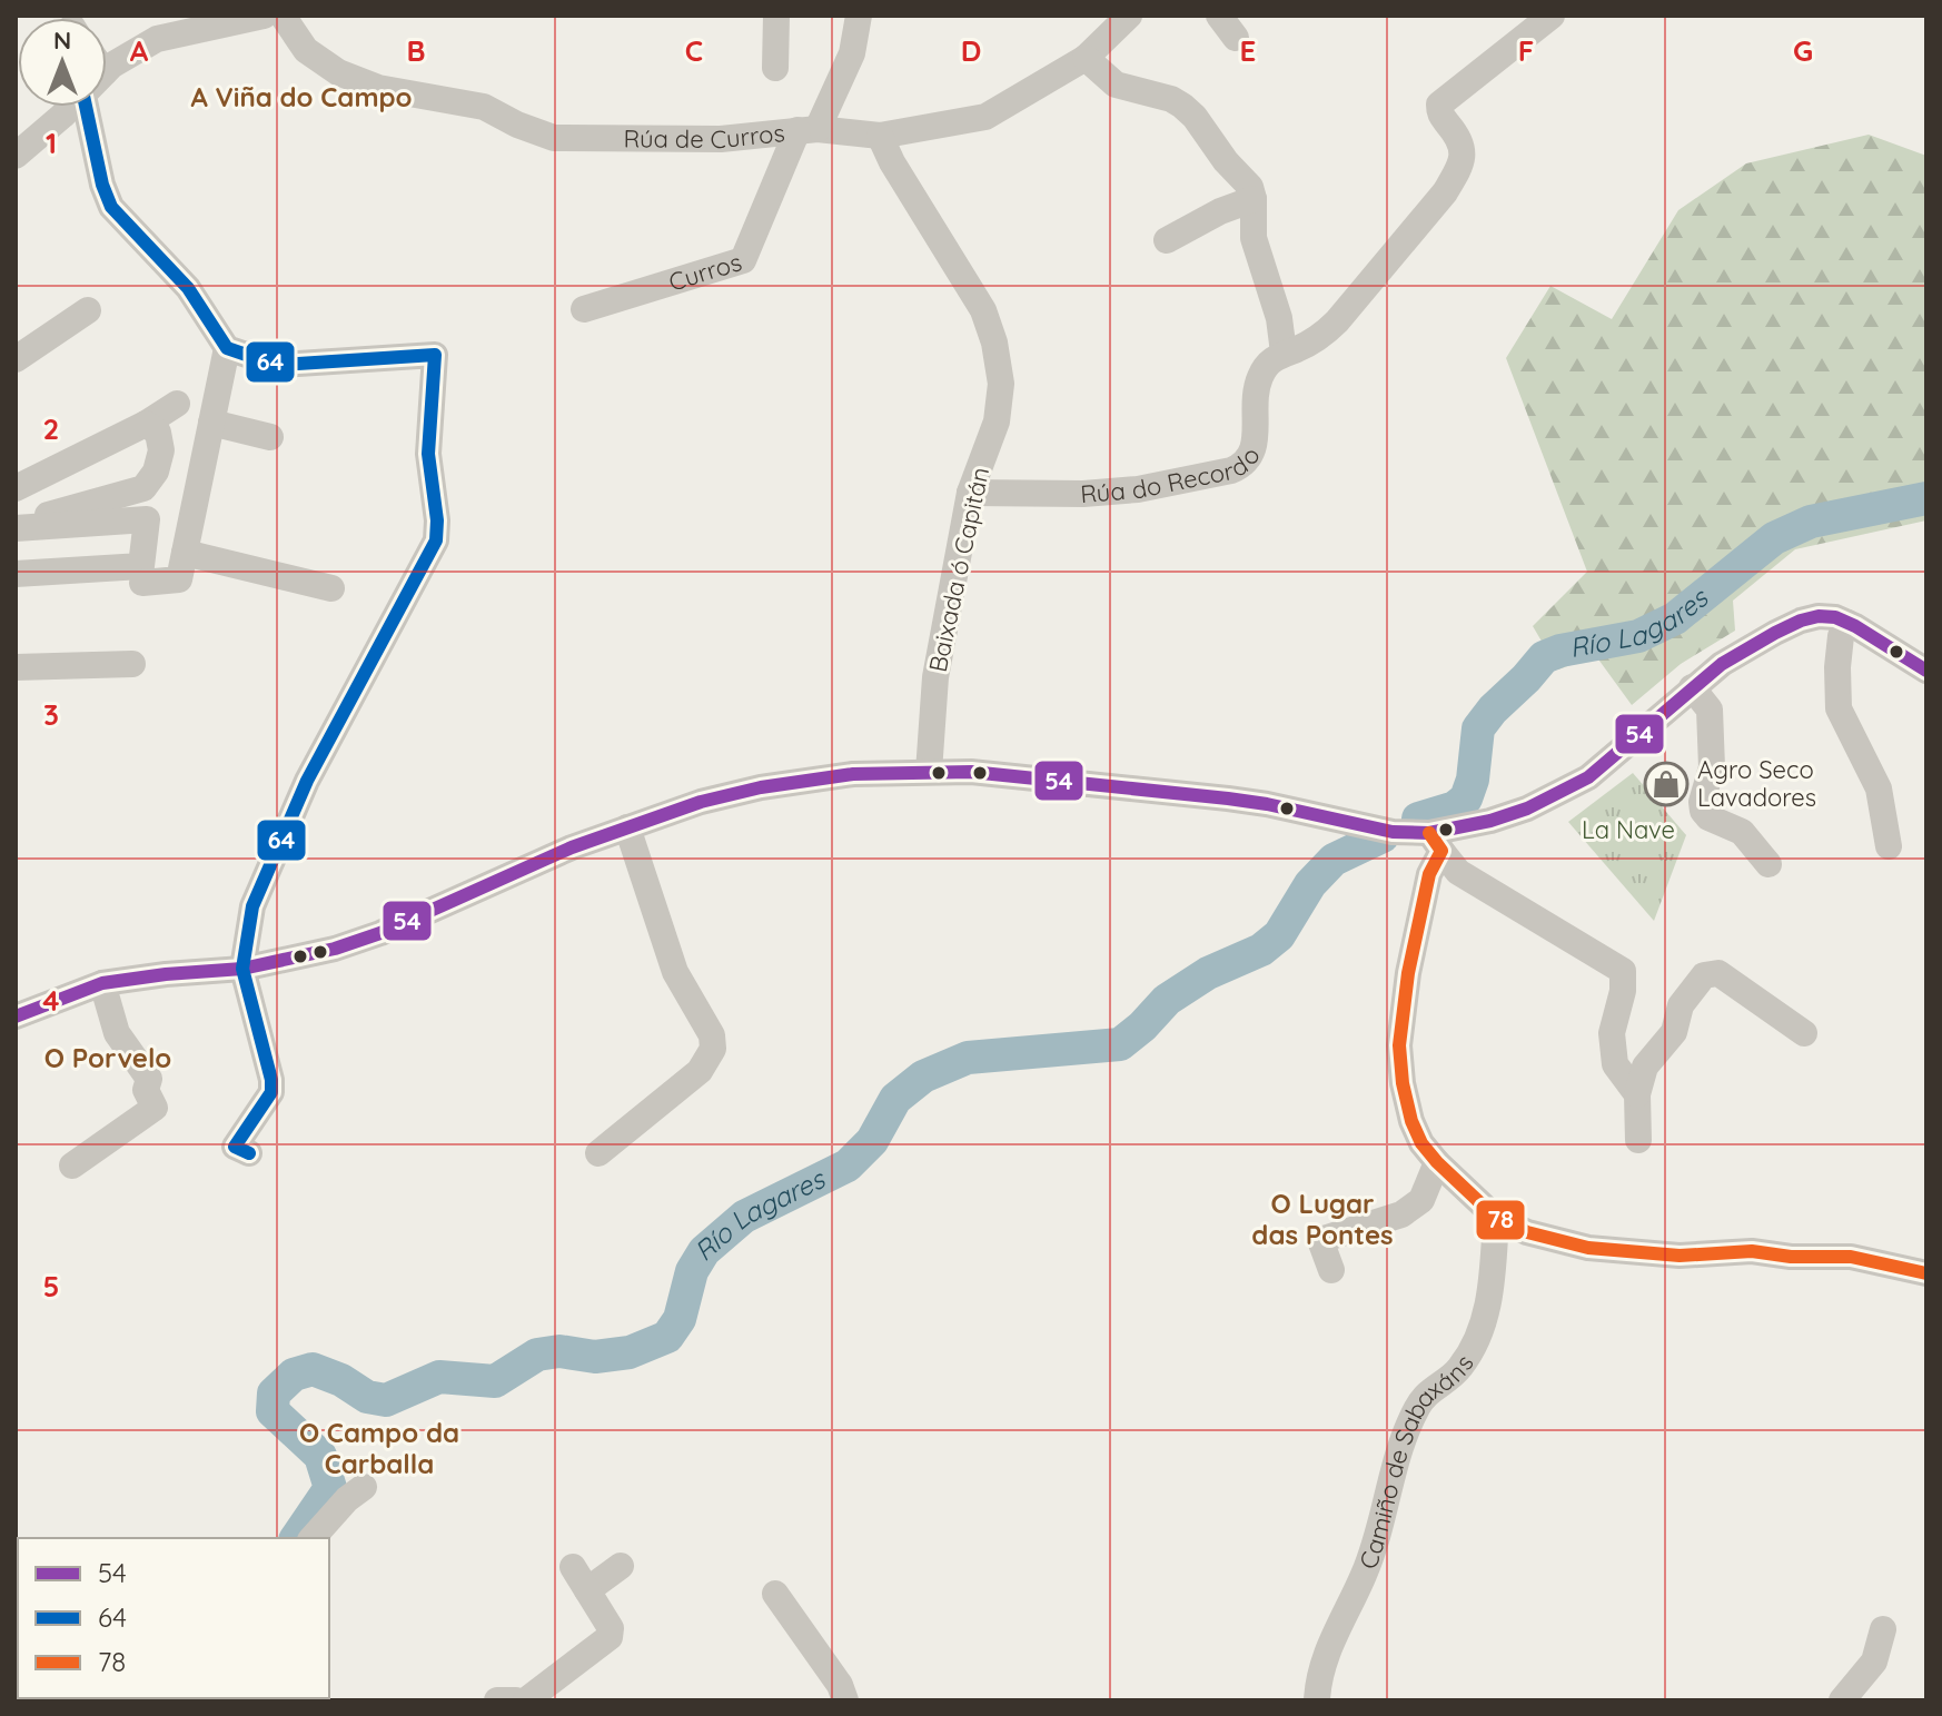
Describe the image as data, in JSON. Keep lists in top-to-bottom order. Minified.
{"streets":{"street":["Rúa de Curros","Curros","Rúa do Recordo","Baixada ó Capitán","Camiño de Sabaxáns"]},"crossings":[["Rúa de Curros","Curros"],["Rúa de Curros","Baixada ó Capitán"],["Rúa do Recordo","Baixada ó Capitán"]],"districts":["A Viña do Campo","O Porvelo","O Lugar das Pontes","O Campo da Carballa"],"water":["Río Lagares"],"parks":["La Nave"],"places":{"shop":["Agro Seco Lavadores"]},"lines":["transit line 64","transit line 54","transit line 78"],"legend":["54","64","78"],"north":"top","grid":{"columns":["A","B","C","D","E","F","G"],"rows":["1","2","3","4","5"]}}
